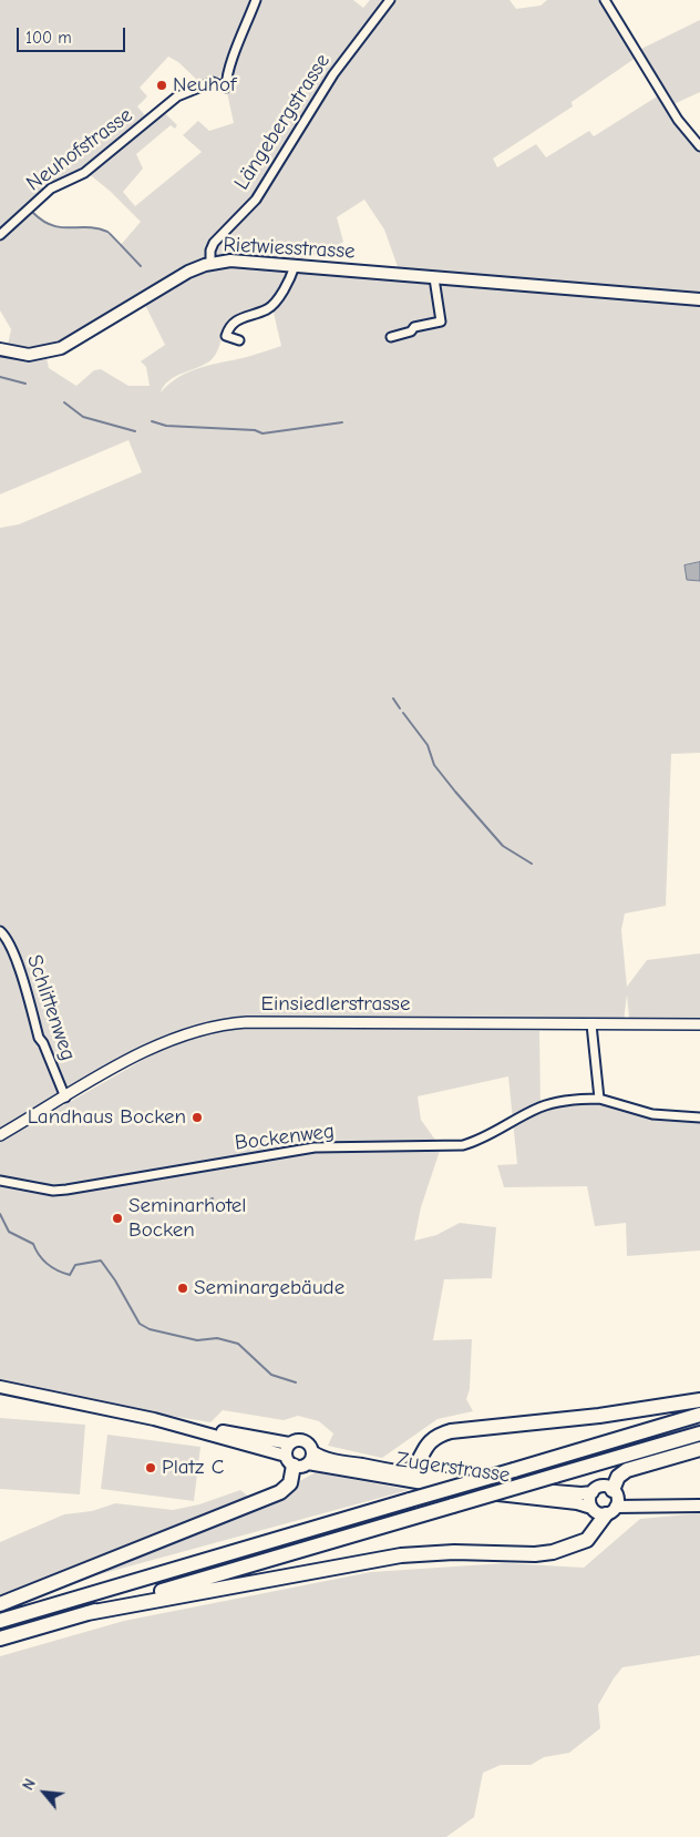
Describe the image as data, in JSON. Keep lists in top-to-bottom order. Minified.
{"streets":{"main road":["Rietwiesstrasse","Zugerstrasse"],"street":["Längebergstrasse","Neuhofstrasse","Einsiedlerstrasse","Schlittenweg","Bockenweg"]},"crossings":[["Längebergstrasse","Rietwiesstrasse"],["Einsiedlerstrasse","Schlittenweg"]],"places":["Neuhof","Landhaus Bocken","Seminarhotel Bocken","Seminargebäude","Platz C"],"scale_bar":"100 m","north":"top left"}
